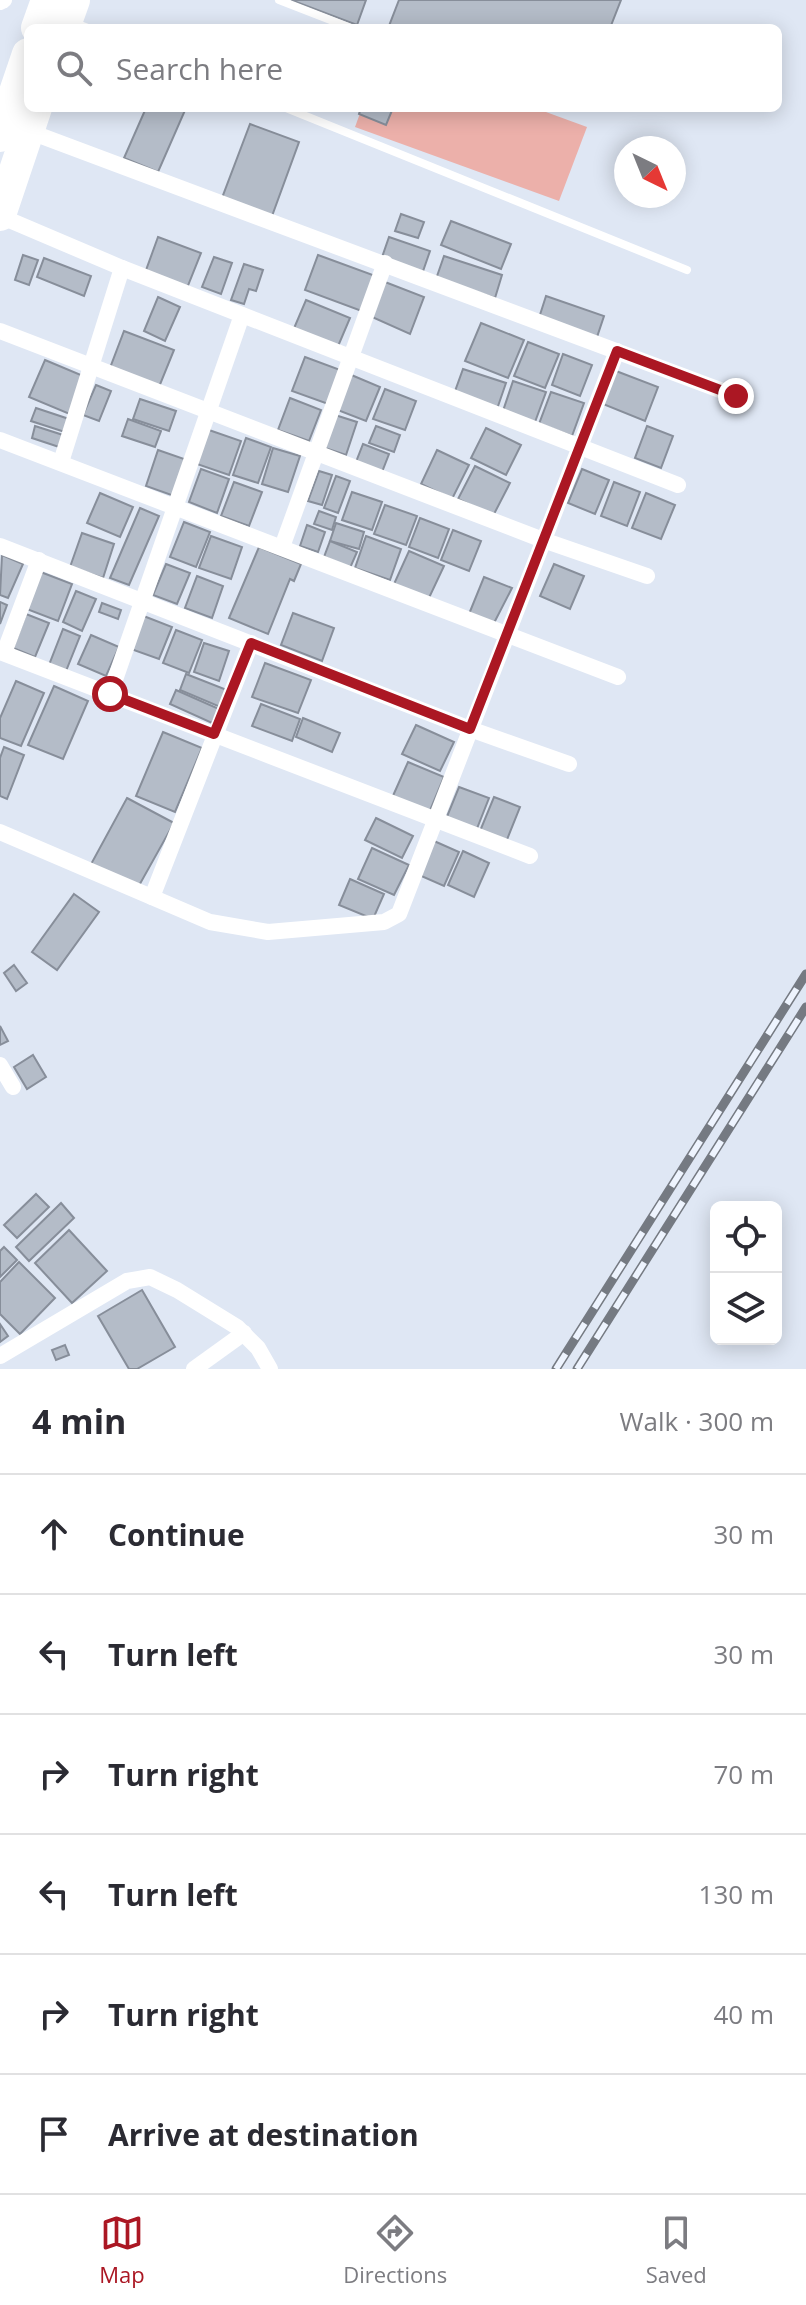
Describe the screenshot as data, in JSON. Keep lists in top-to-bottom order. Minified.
{"north":"bottom right","page":{"search":"Search here","heading":["4 min","Walk · 300 m"],"list":[["Continue","30 m"],["Turn left","30 m"],["Turn right","70 m"],["Turn left","130 m"],["Turn right","40 m"],"Arrive at destination"],"nav":["Map","Directions","Saved"]}}
